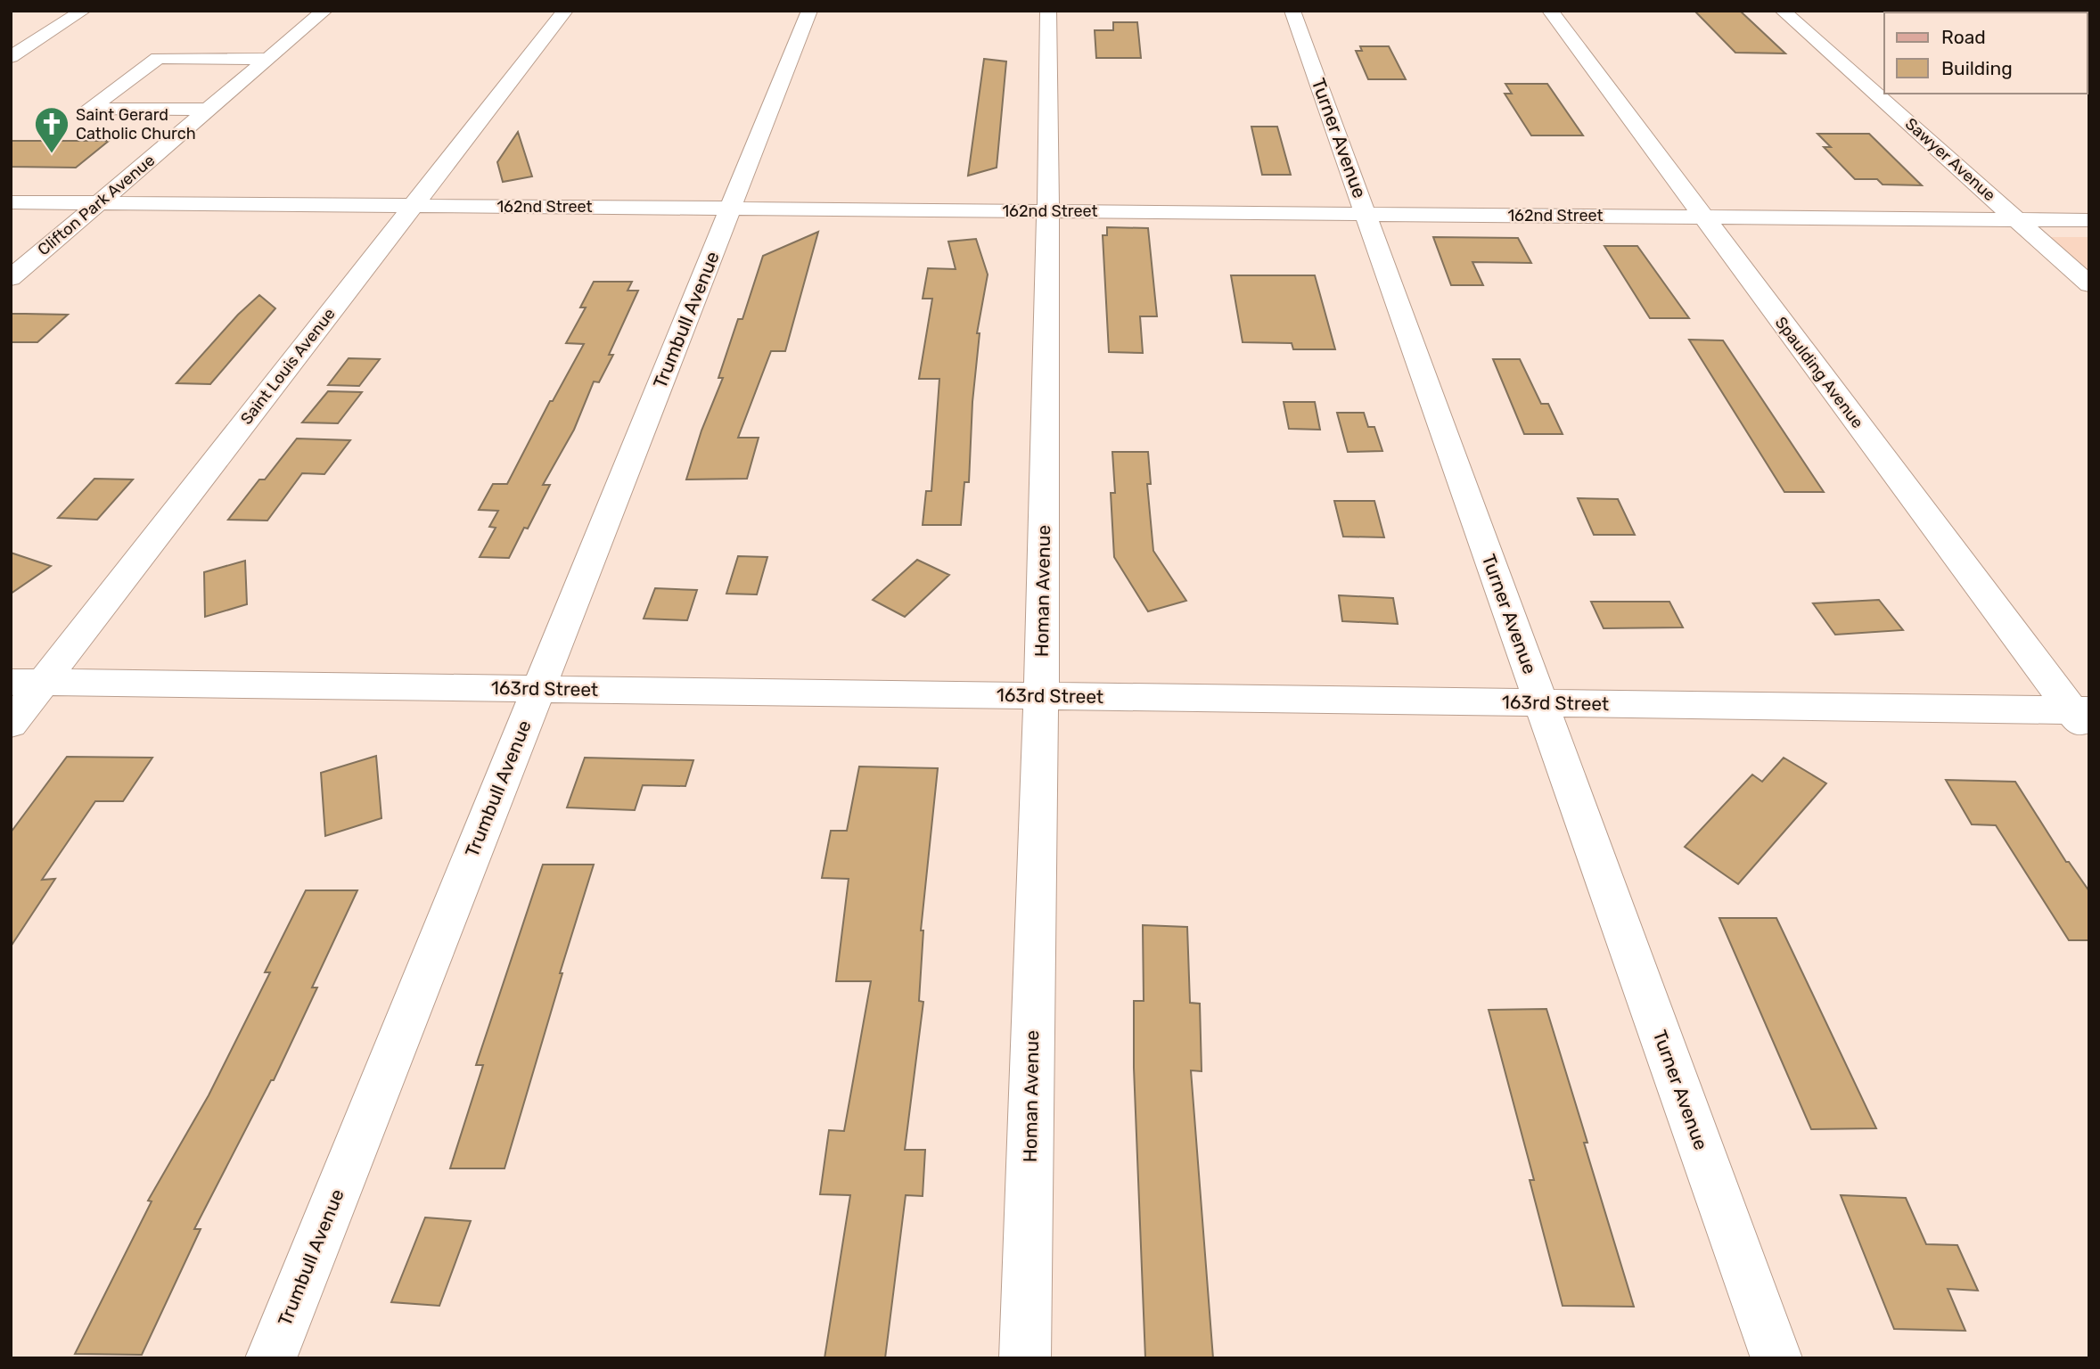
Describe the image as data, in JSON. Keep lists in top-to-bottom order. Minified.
{"streets":{"street":["Turner Avenue","Sawyer Avenue","Clifton Park Avenue","162nd Street","Trumbull Avenue","Saint Louis Avenue","Spaulding Avenue","Homan Avenue","163rd Street"]},"crossings":[["Turner Avenue","162nd Street"],["Turner Avenue","163rd Street"],["Sawyer Avenue","162nd Street"],["Clifton Park Avenue","162nd Street"],["162nd Street","Trumbull Avenue"],["162nd Street","Saint Louis Avenue"],["162nd Street","Spaulding Avenue"],["162nd Street","Homan Avenue"],["Trumbull Avenue","163rd Street"],["Saint Louis Avenue","163rd Street"],["Spaulding Avenue","163rd Street"],["Homan Avenue","163rd Street"]],"places":{"church":["Saint Gerard Catholic Church"]},"legend":["Road","Building"]}
